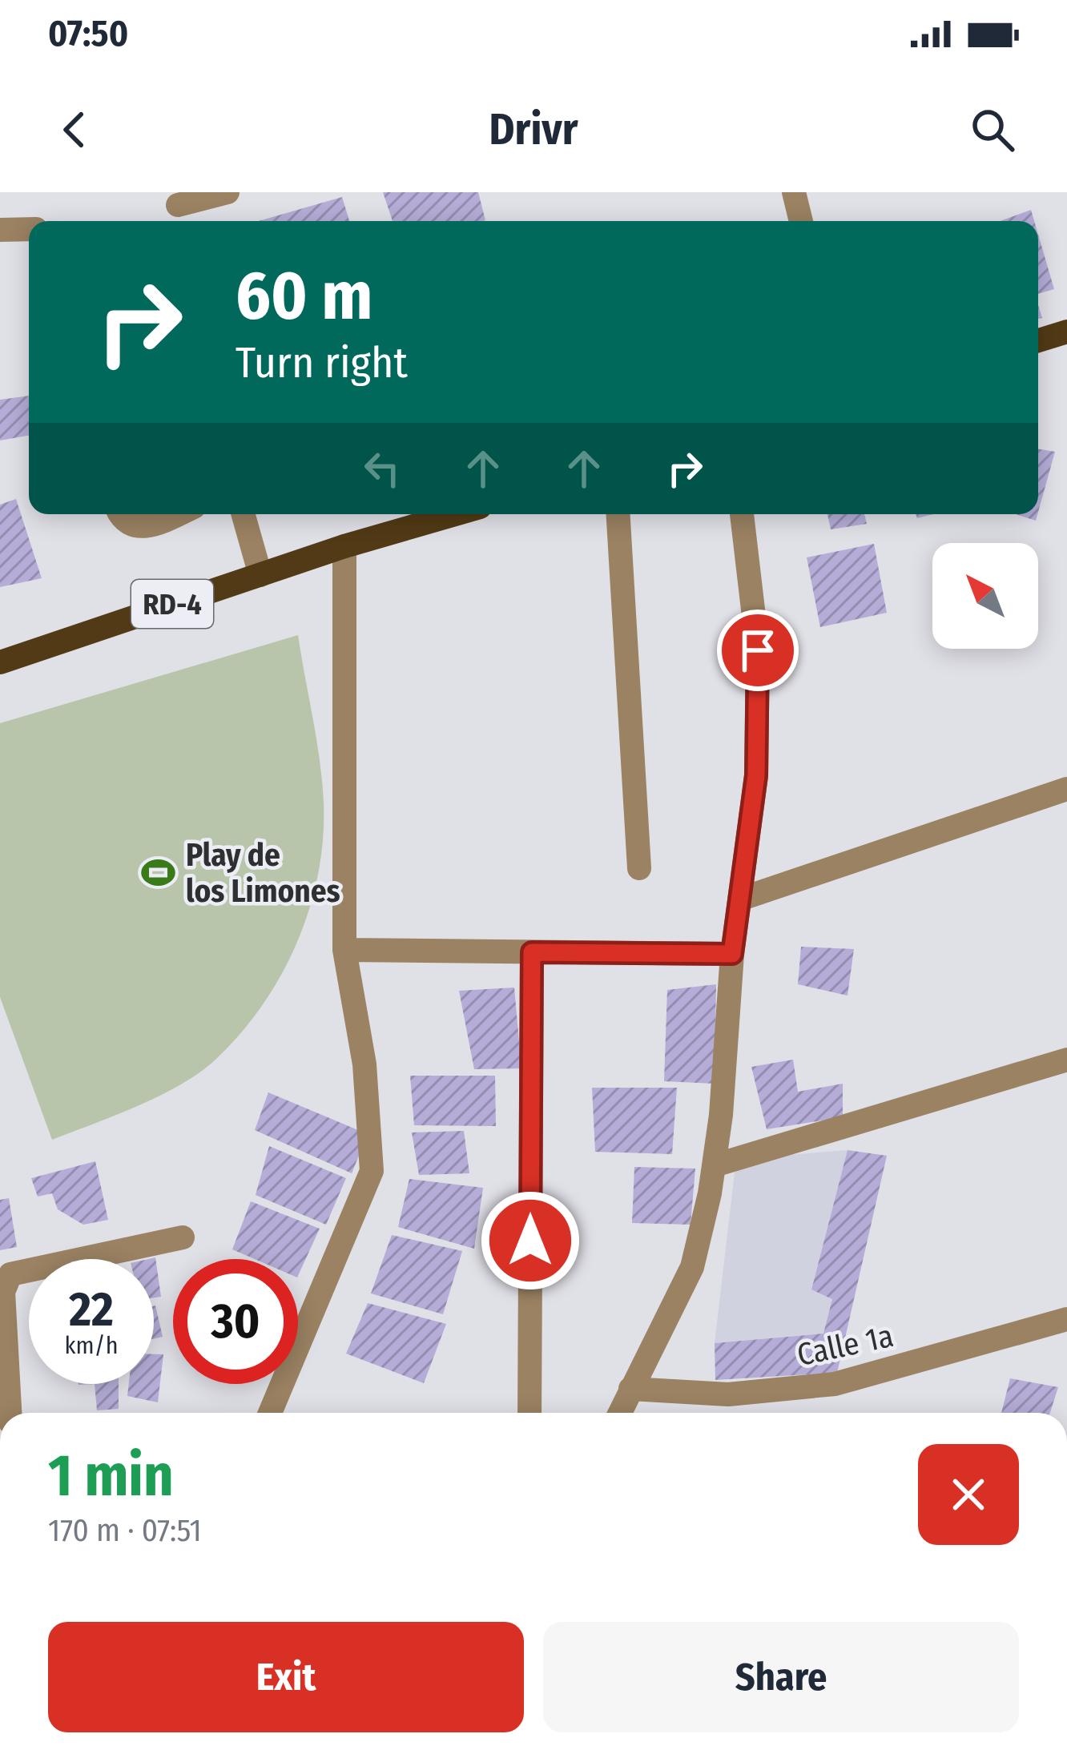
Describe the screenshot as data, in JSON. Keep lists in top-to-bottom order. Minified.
{"streets":{"main road":["RD-4"],"street":["Calle 1a"]},"places":{"sports":["Play de los Limones"]},"north":"top left","page":{"status":"07:50","header":"Drivr","turn":["60 m","Turn right"],"speed":"22 km/h","limit":"30","heading":["1 min","170 m · 07:51"],"buttons":["Exit","Share"]}}
